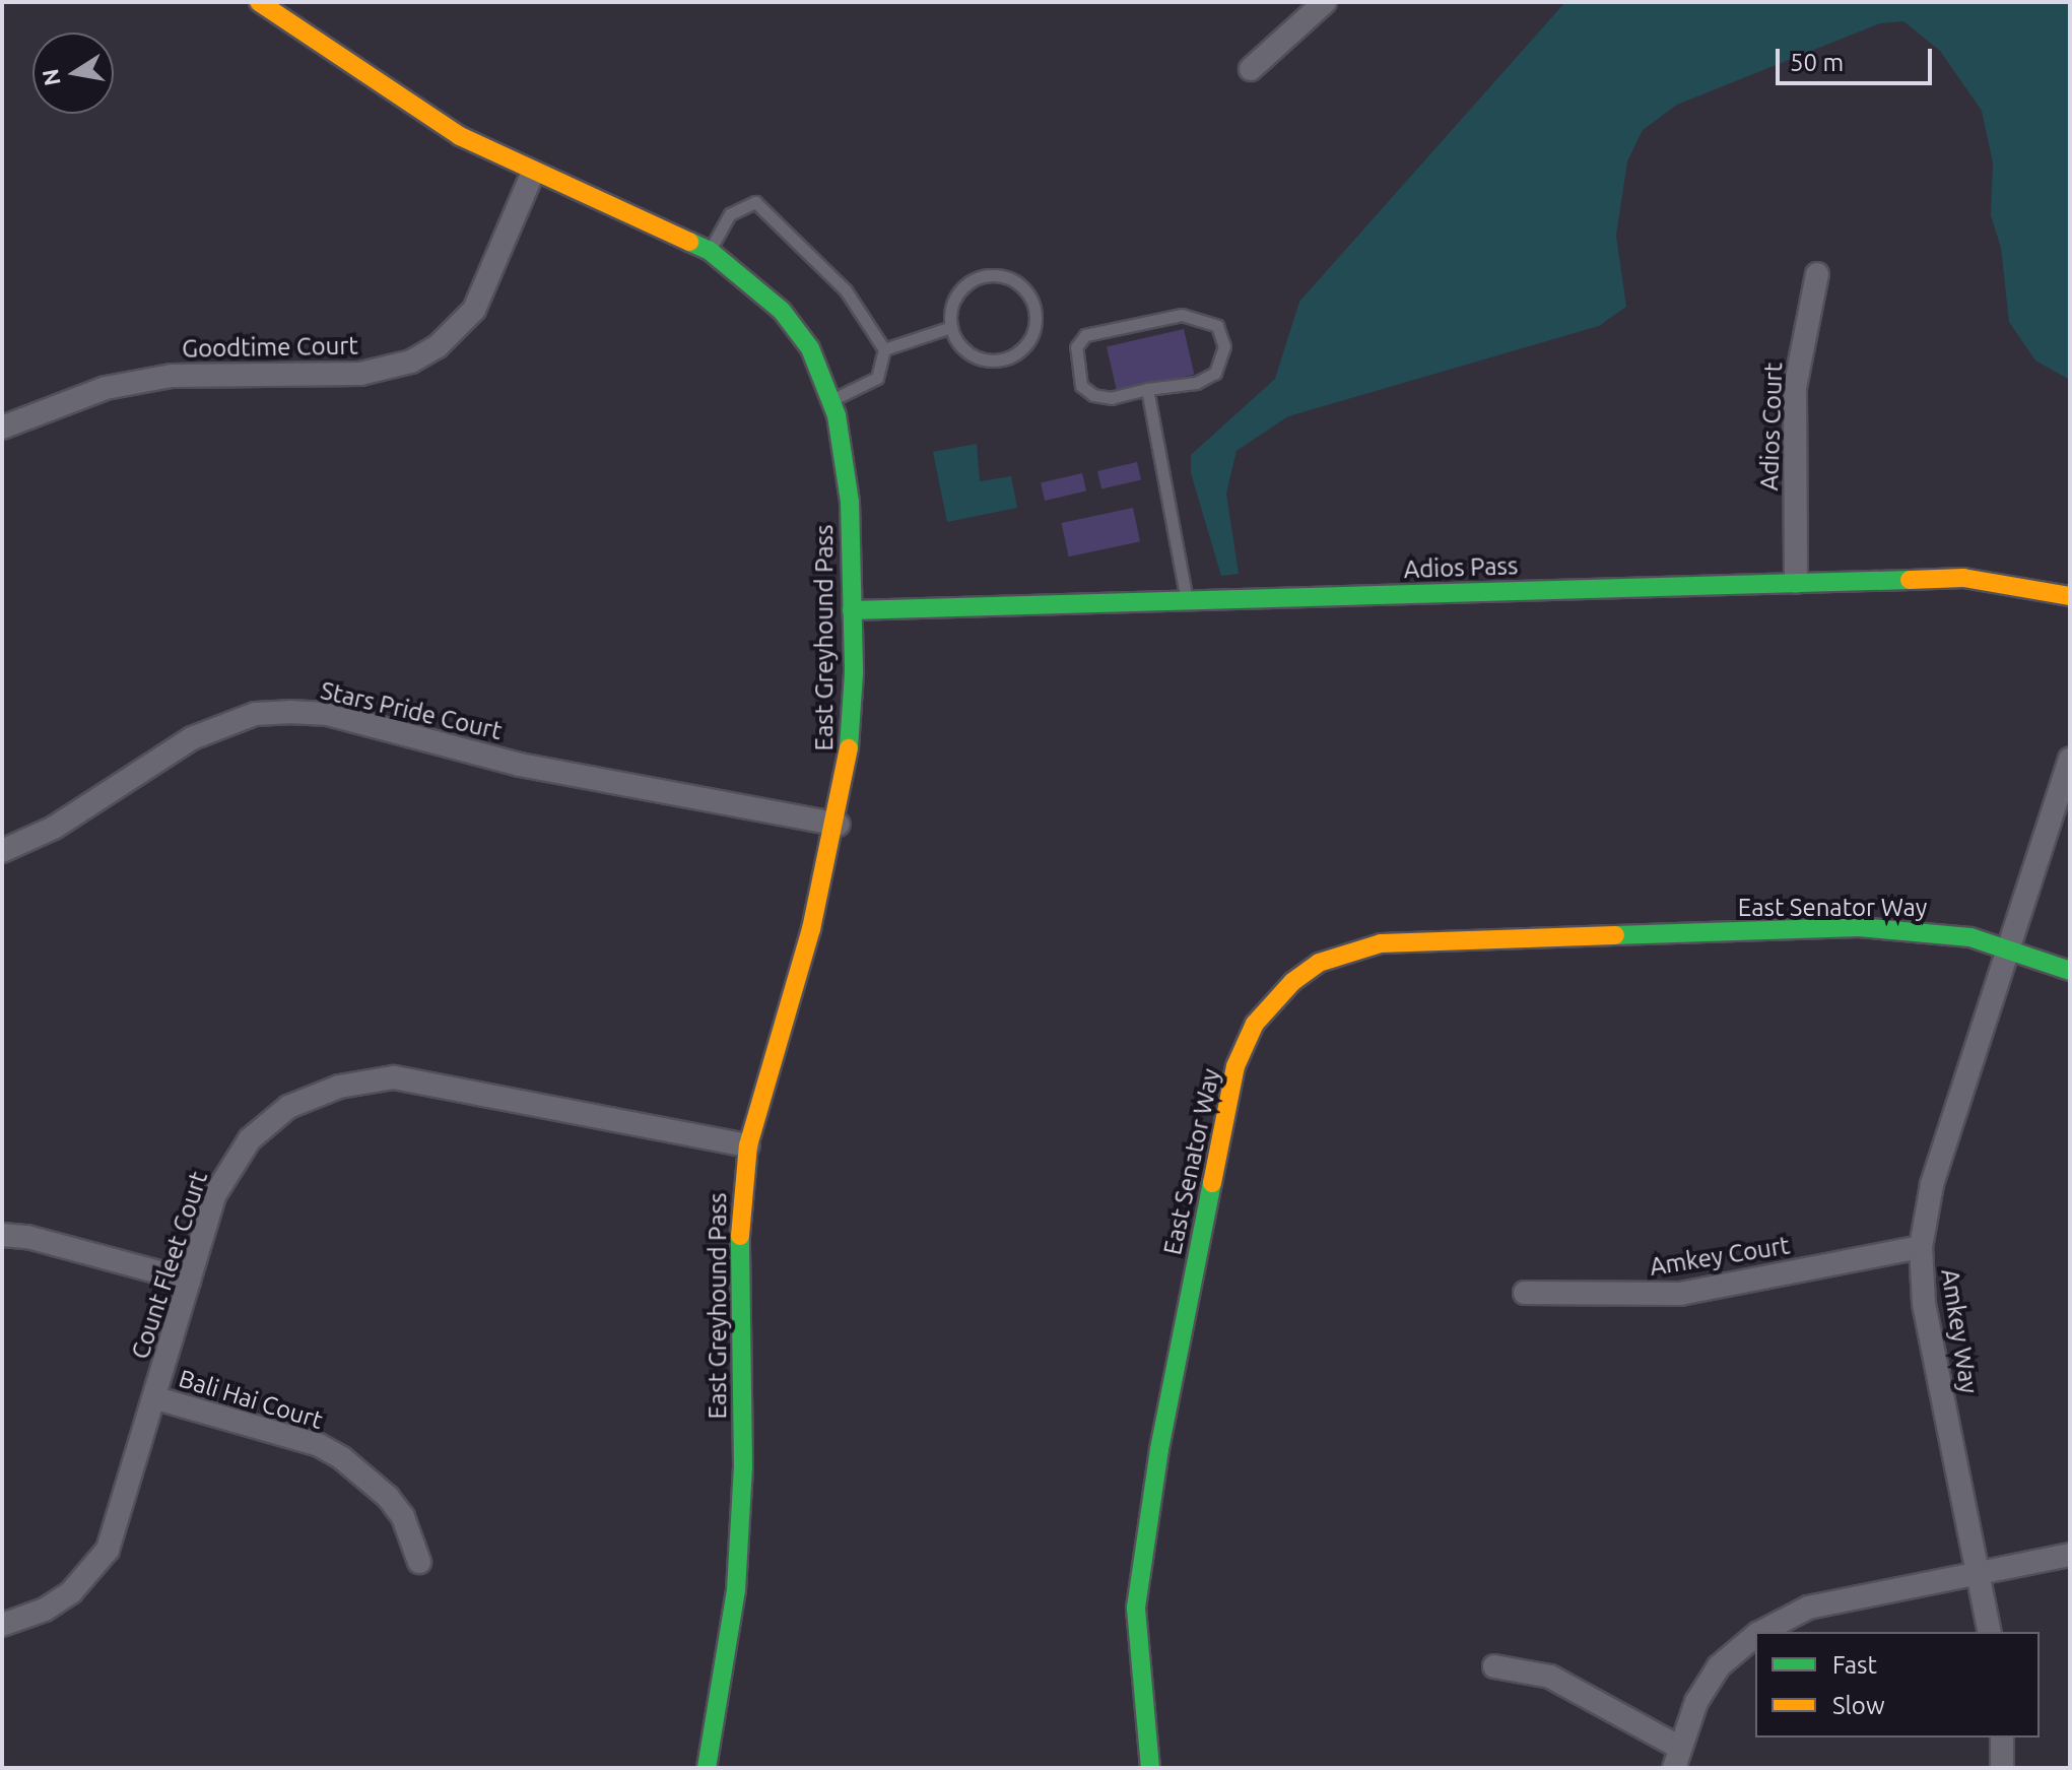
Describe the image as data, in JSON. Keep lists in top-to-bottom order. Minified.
{"streets":{"street":["Goodtime Court","Adios Court","Adios Pass","East Greyhound Pass","Stars Pride Court","East Senator Way","Amkey Court","Count Fleet Court","Amkey Way","Bali Hai Court"]},"crossings":[["Goodtime Court","East Greyhound Pass"],["Adios Court","Adios Pass"],["Adios Pass","East Greyhound Pass"],["East Greyhound Pass","Stars Pride Court"],["East Greyhound Pass","Count Fleet Court"],["East Senator Way","Amkey Way"],["Amkey Court","Amkey Way"],["Count Fleet Court","Bali Hai Court"]],"legend":["Fast","Slow"],"scale_bar":"50 m","north":"left"}
